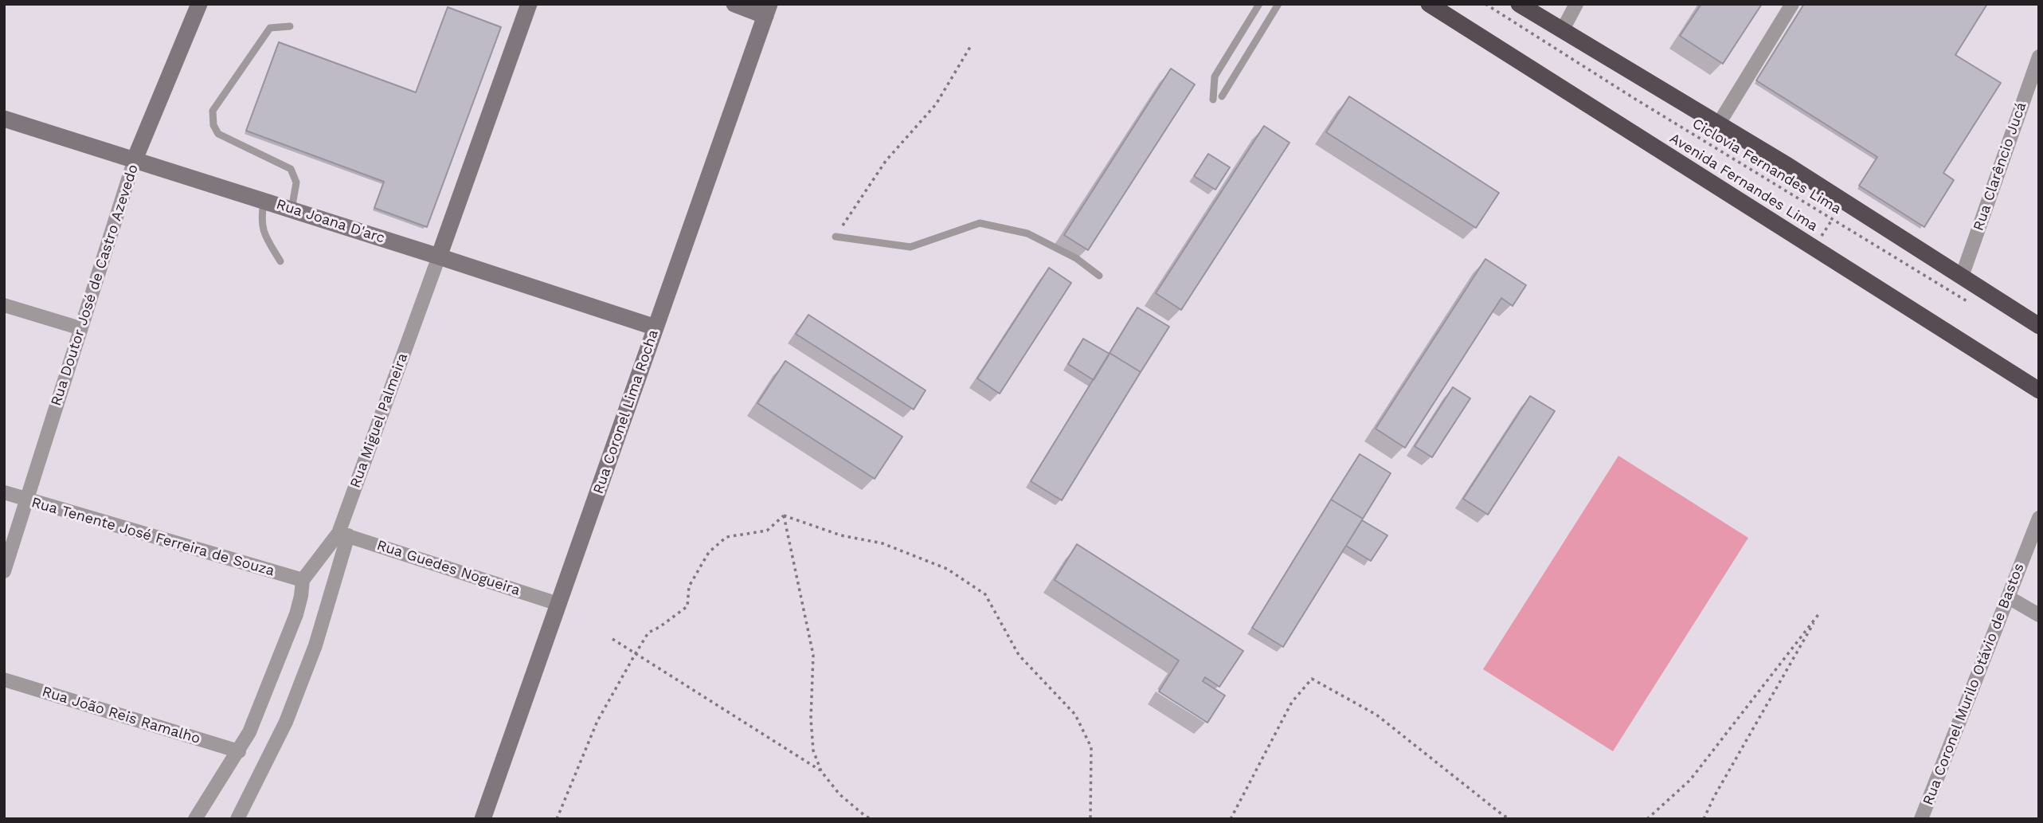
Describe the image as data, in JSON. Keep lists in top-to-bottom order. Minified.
{"streets":{"highway":["Avenida Fernandes Lima"],"street":["Rua Clarêncio Jucá","Rua Joana D'arc","Rua Doutor José de Castro Azevedo","Rua Coronel Lima Rocha","Rua Miguel Palmeira","Rua Tenente José Ferreira de Souza","Rua Guedes Nogueira","Rua Coronel Murilo Otávio de Bastos","Rua João Reis Ramalho"],"path":["Ciclovia Fernandes Lima"]},"crossings":[["Rua Joana D'arc","Rua Doutor José de Castro Azevedo"],["Rua Joana D'arc","Rua Coronel Lima Rocha"],["Rua Joana D'arc","Rua Miguel Palmeira"],["Rua Doutor José de Castro Azevedo","Rua Tenente José Ferreira de Souza"],["Rua Coronel Lima Rocha","Rua Guedes Nogueira"],["Rua Miguel Palmeira","Rua Tenente José Ferreira de Souza"],["Rua Miguel Palmeira","Rua Guedes Nogueira"],["Rua Miguel Palmeira","Rua João Reis Ramalho"]]}
